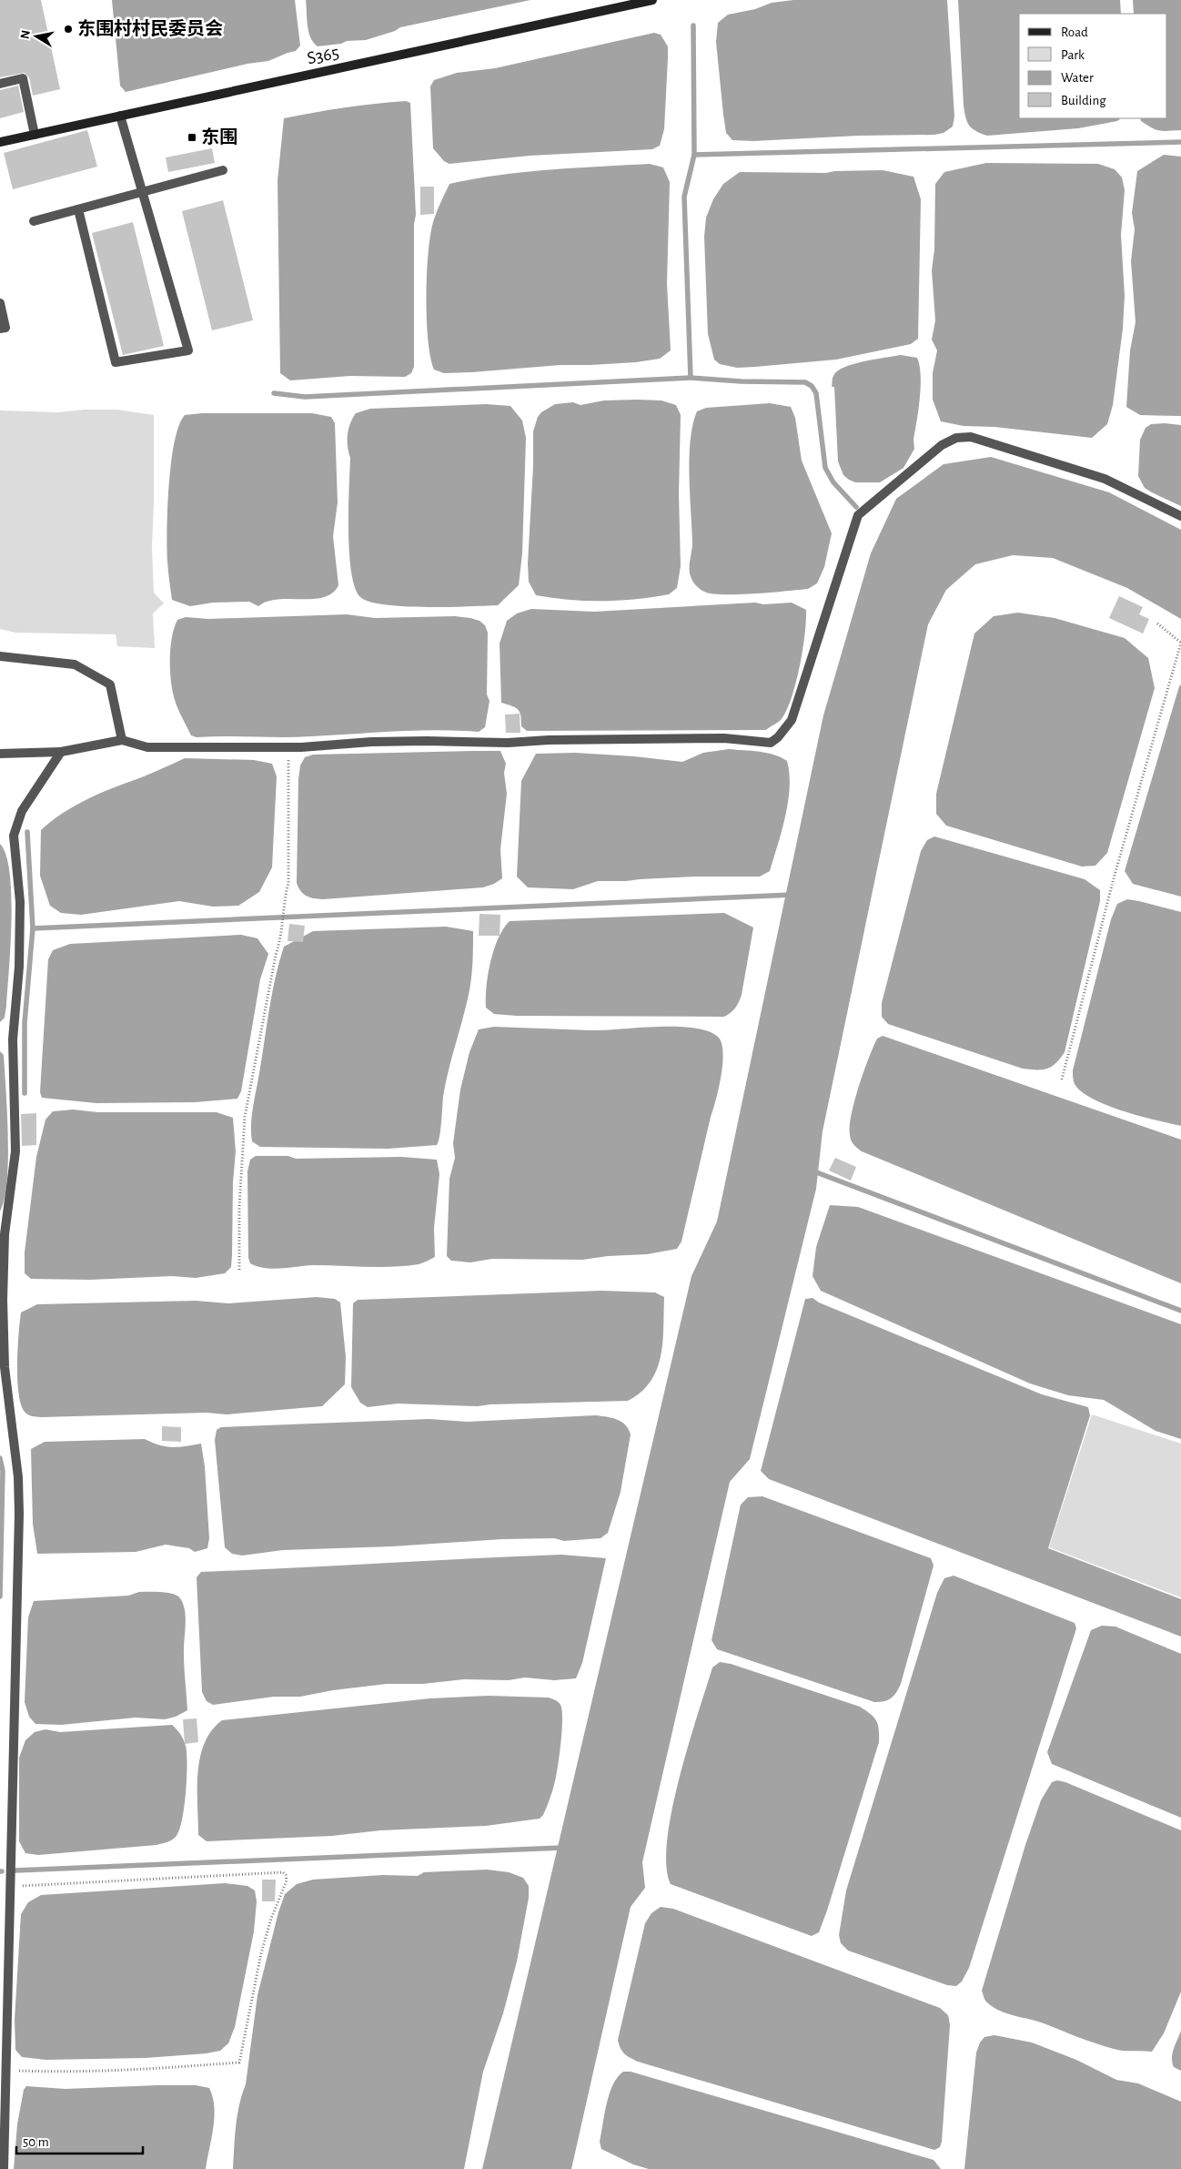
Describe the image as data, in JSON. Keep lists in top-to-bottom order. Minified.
{"streets":{"street":["S365"]},"places":{"other":["东围村村民委员会"],"transit":["东围"]},"legend":["Road","Park","Water","Building"],"scale_bar":"50 m","north":"left"}
